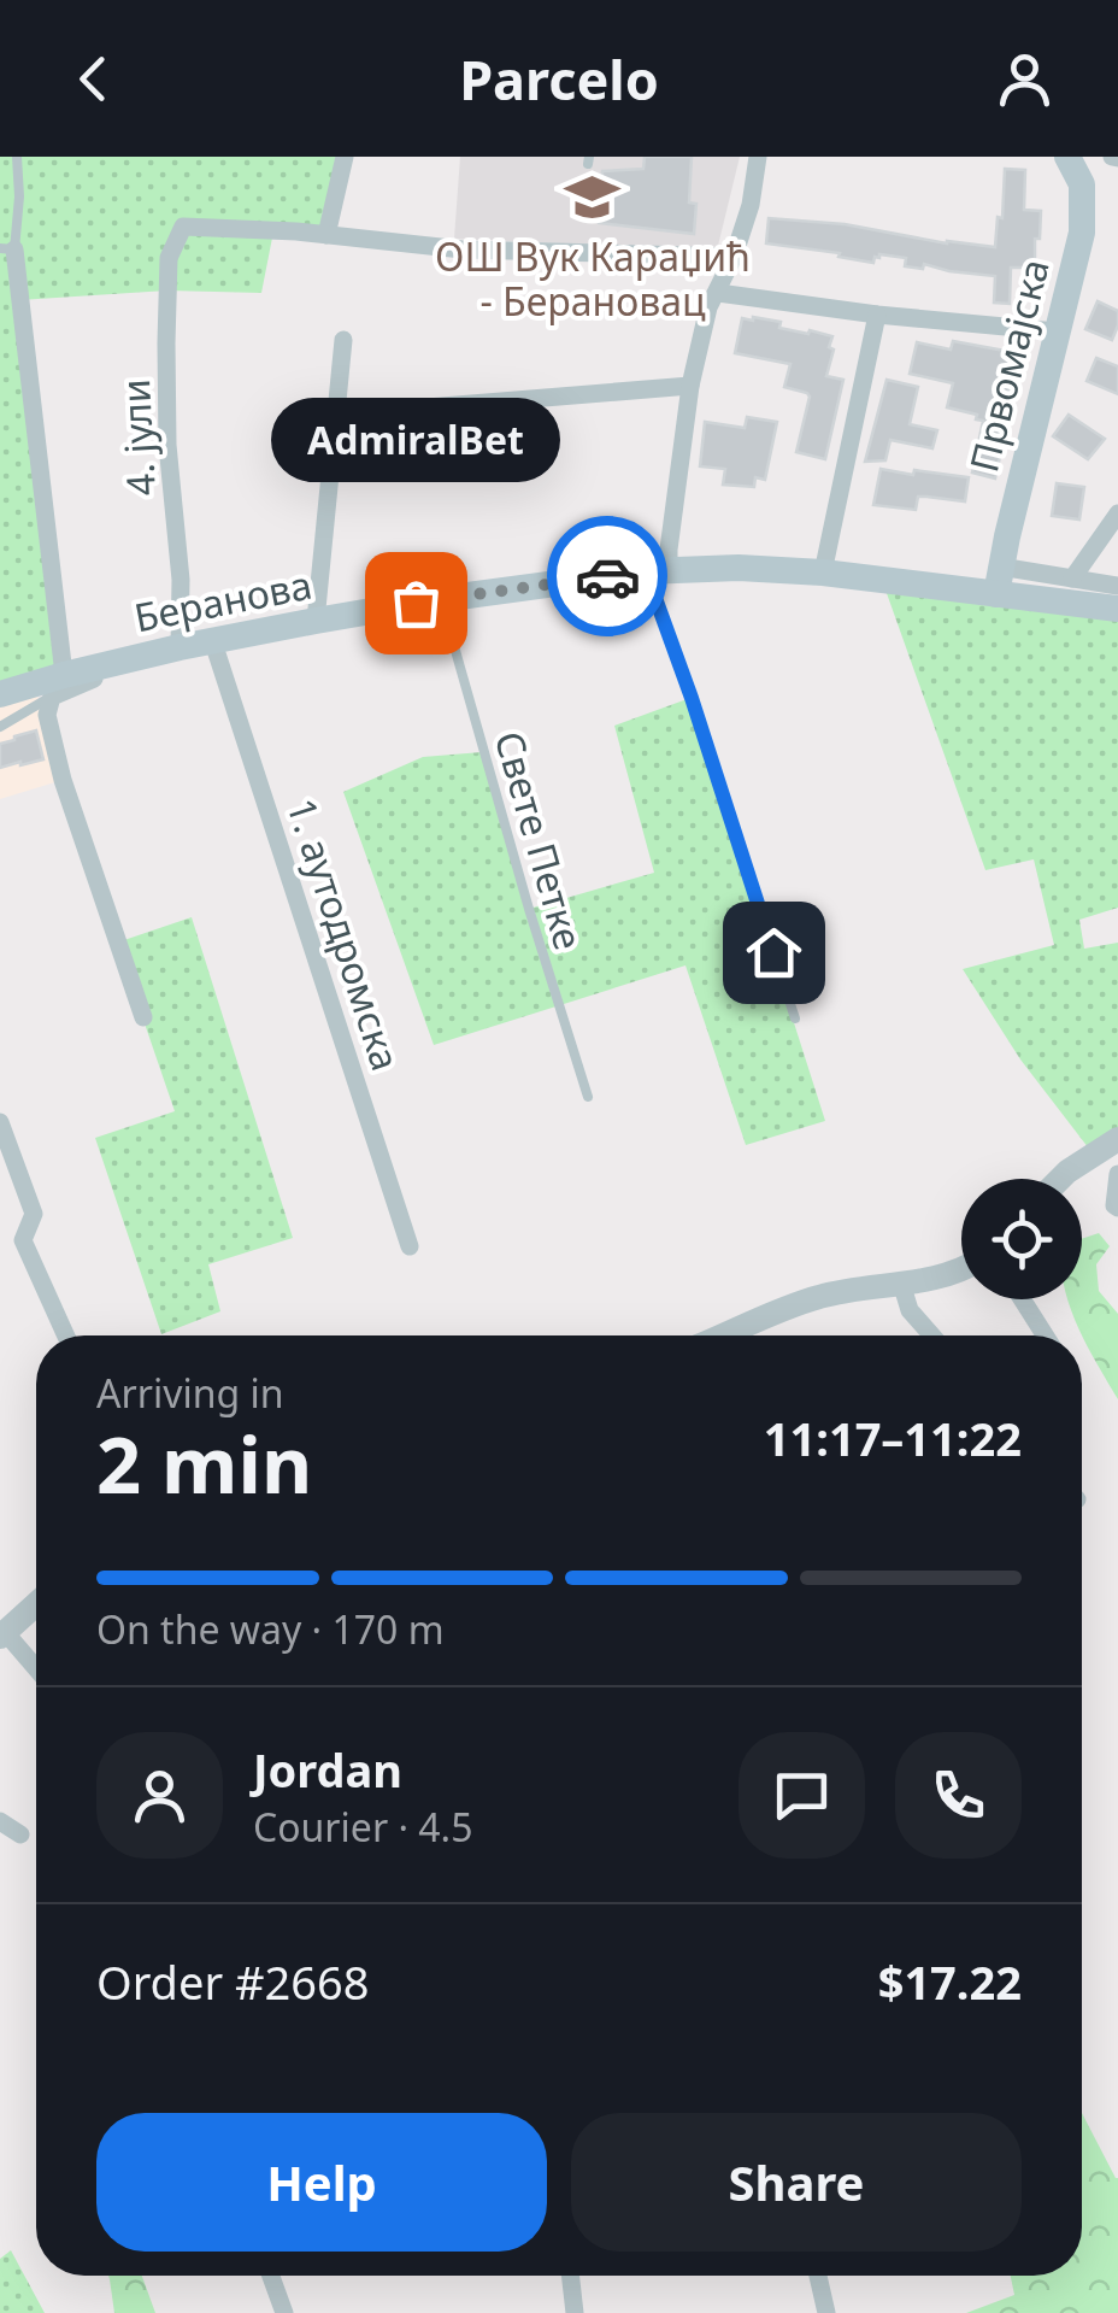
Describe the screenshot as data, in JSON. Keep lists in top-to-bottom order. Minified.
{"streets":{"main road":["Првомајска","Беранова"],"street":["4. јули","1. аутодромска"],"lane":["Свете Петке"]},"crossings":[["Првомајска","Беранова"],["4. јули","Беранова"],["Беранова","Свете Петке"],["Беранова","1. аутодромска"]],"places":{"school or university":["ОШ Вук Караџић - Берановац"],"other":["AdmiralBet"]},"page":{"header":"Parcelo","bubble":"AdmiralBet","heading":["2 min","Arriving in","11:17–11:22"],"panel":["Jordan","Courier · 4.5","Order #2668","$17.22"],"bar":"On the way · 170 m","buttons":["Help","Share"]}}
